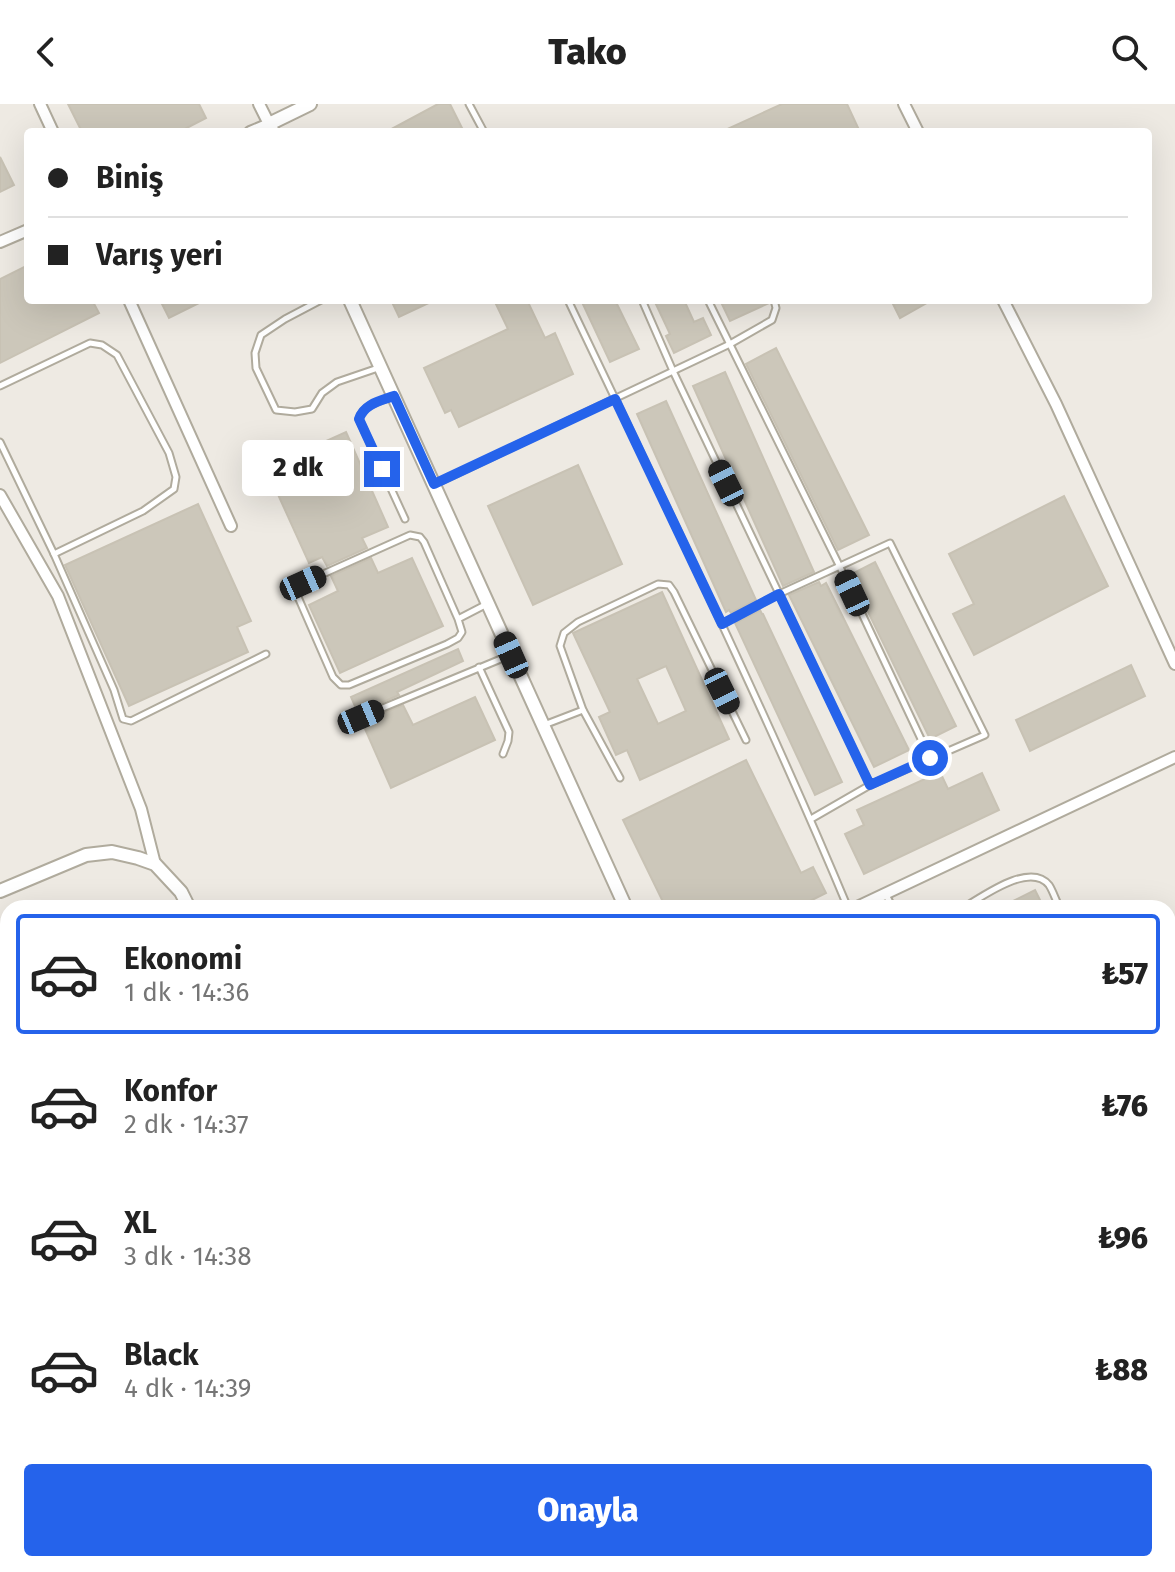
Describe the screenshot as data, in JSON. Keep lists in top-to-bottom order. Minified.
{"page":{"header":"Tako","banner":["Biniş","Varış yeri"],"bubble":"2 dk","list":[{"name":"Ekonomi","note":"1 dk · 14:36","value":"₺57"},{"name":"Konfor","note":"2 dk · 14:37","value":"₺76"},{"name":"XL","note":"3 dk · 14:38","value":"₺96"},{"name":"Black","note":"4 dk · 14:39","value":"₺88"}],"buttons":"Onayla"}}
